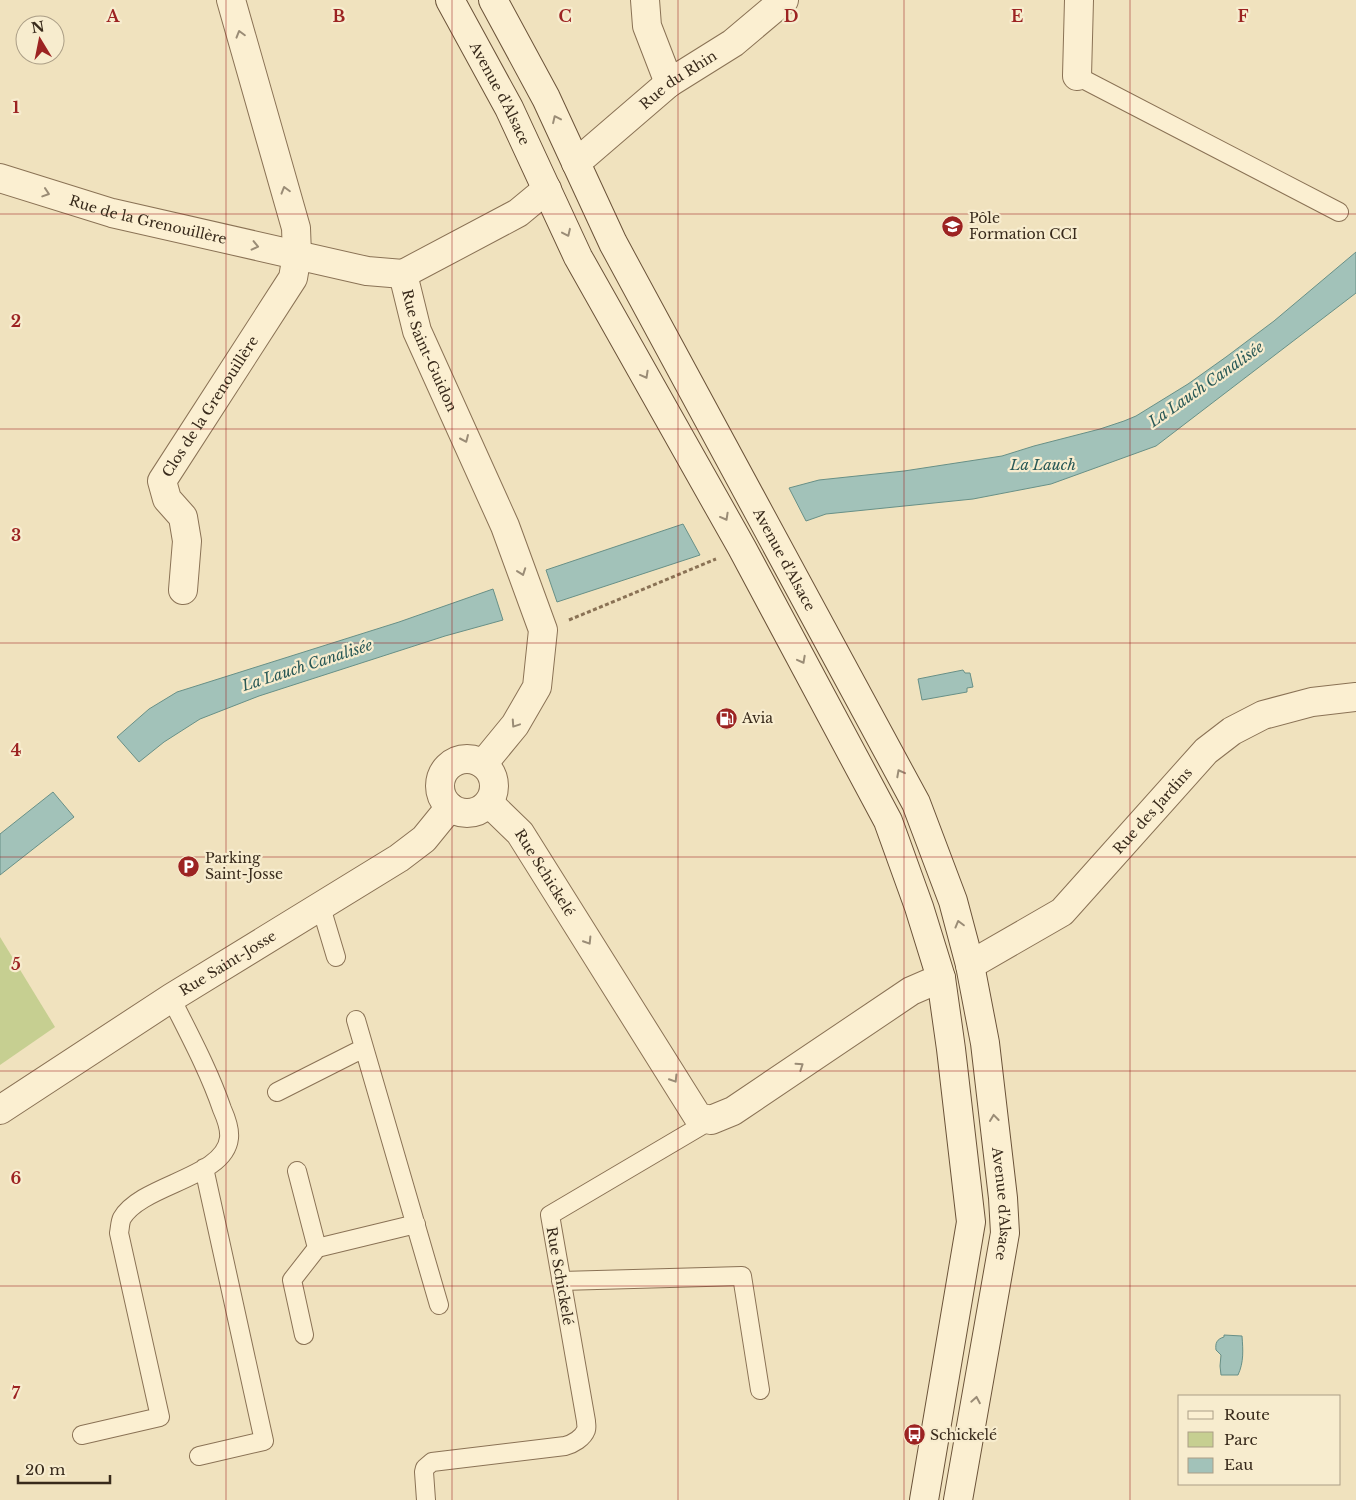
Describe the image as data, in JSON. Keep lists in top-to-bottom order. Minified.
{"streets":{"street":["Rue du Rhin","Avenue d'Alsace","Rue de la Grenouillère","Rue Saint-Guidon","Clos de la Grenouillère","Rue des Jardins","Rue Schickelé","Rue Saint-Josse"]},"crossings":[["Rue du Rhin","Avenue d'Alsace"],["Avenue d'Alsace","Rue des Jardins"],["Avenue d'Alsace","Rue Schickelé"],["Rue de la Grenouillère","Rue Saint-Guidon"],["Rue de la Grenouillère","Clos de la Grenouillère"],["Rue Saint-Guidon","Clos de la Grenouillère"],["Rue Saint-Guidon","Rue Schickelé"],["Rue Saint-Guidon","Rue Saint-Josse"],["Rue Schickelé","Rue Saint-Josse"]],"one_way":["Rue de la Grenouillère","Rue Saint-Guidon"],"water":["La Lauch Canalisée","La Lauch"],"places":{"school or university":["Pôle Formation CCI"],"fuel station":["Avia"],"parking":["Parking Saint-Josse"],"bus stop":["Schickelé"]},"legend":["Route","Parc","Eau"],"scale_bar":"20 m","north":"top","grid":{"columns":["A","B","C","D","E","F"],"rows":["1","2","3","4","5","6","7"]}}
